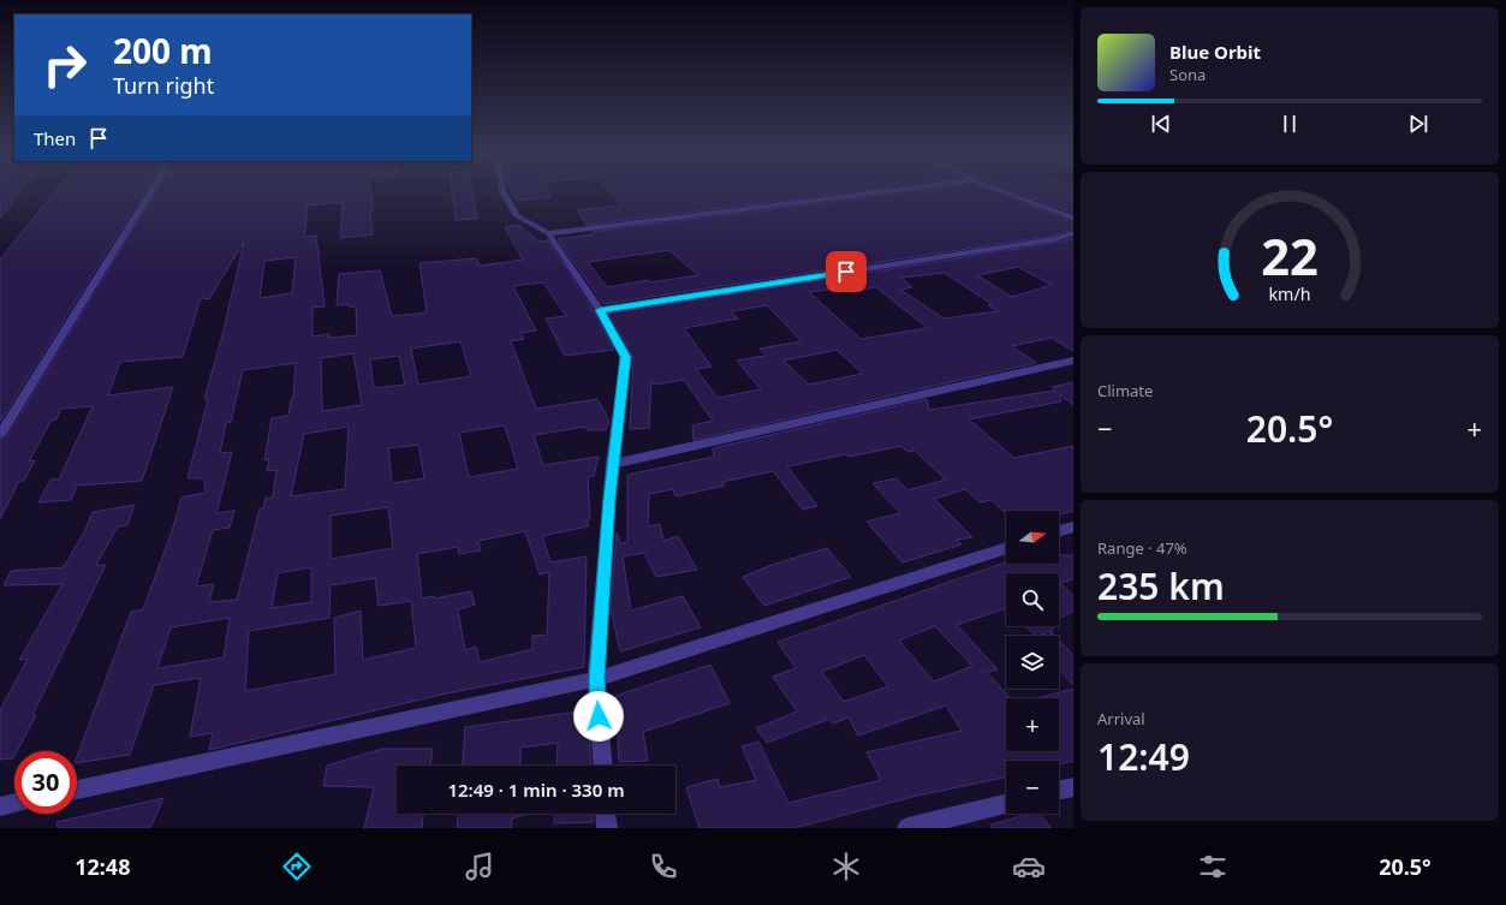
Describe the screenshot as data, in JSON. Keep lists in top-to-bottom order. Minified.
{"north":"right","page":{"turn":["200 m","Turn right"],"song":["Blue Orbit","Sona"],"then":"Then","tile":["Climate",["Range · 47%","235 km"],["Arrival","12:49"]],"heat":["−","20.5°","+"],"map_buttons":["+","−"],"limit":"30","trip":"12:49 · 1 min · 330 m","tabs":["12:48","20.5°"],"gauge":["22","km/h"]}}
